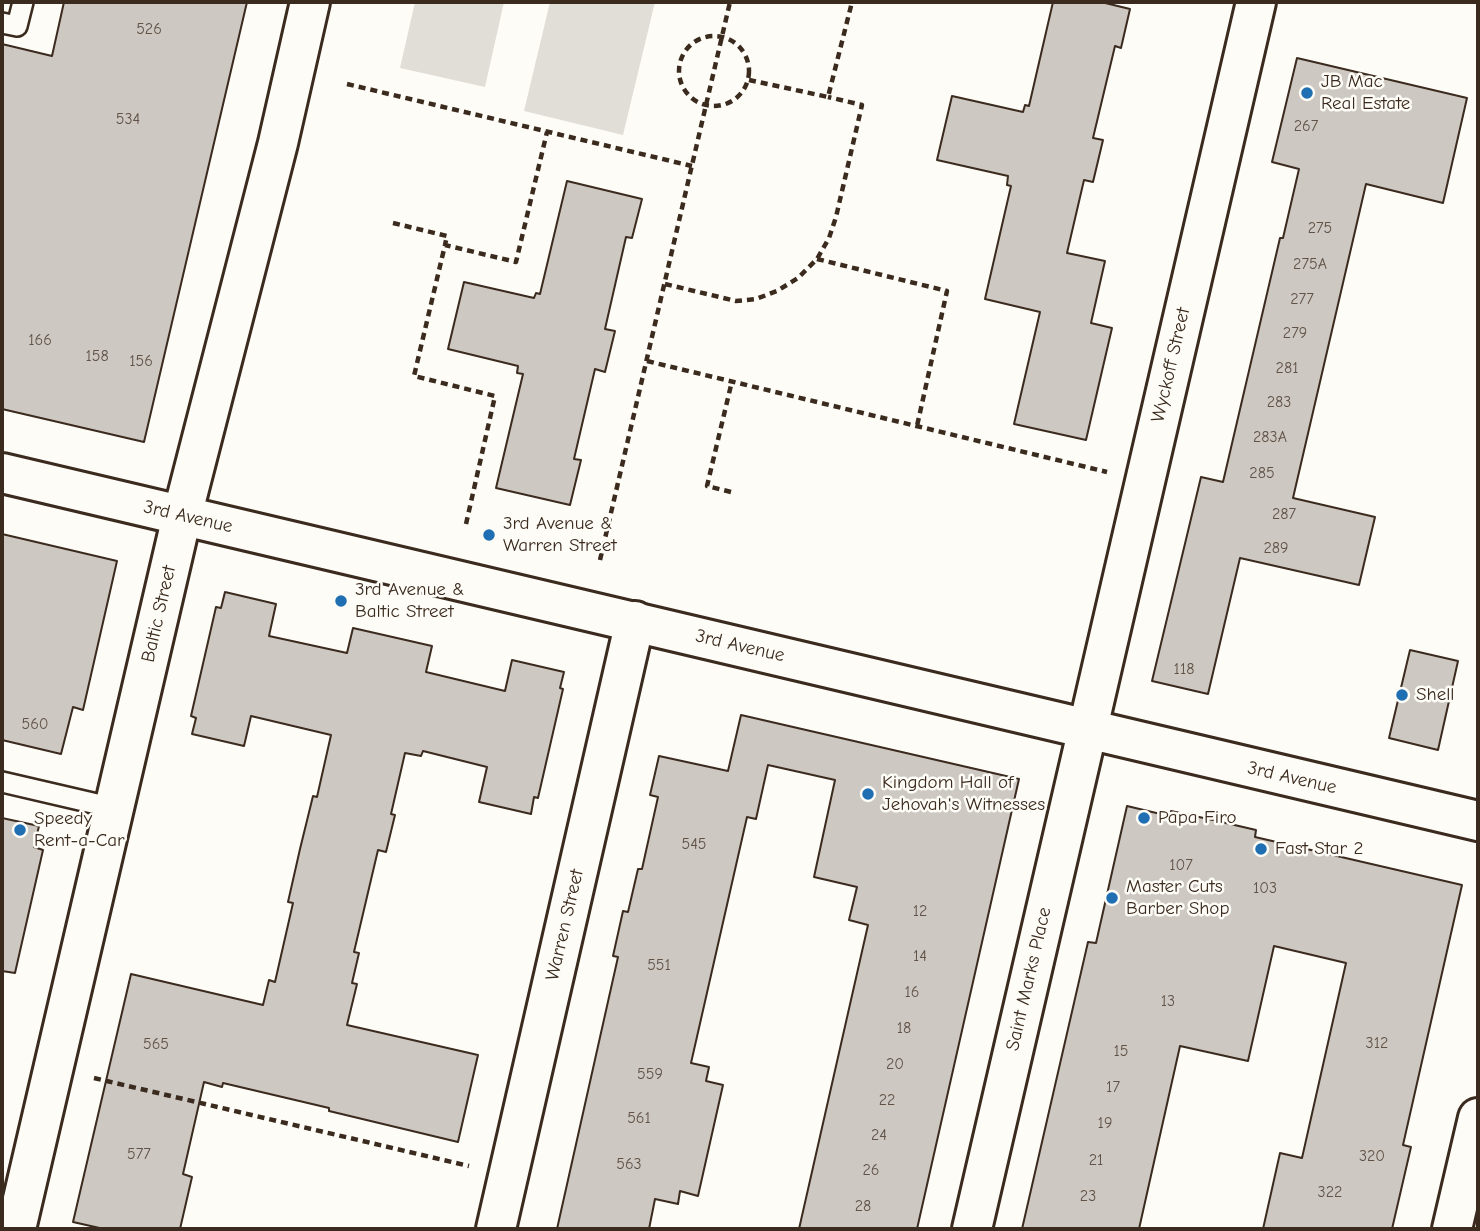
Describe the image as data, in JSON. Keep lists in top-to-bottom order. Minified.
{"streets":{"street":["Wyckoff Street","3rd Avenue","Baltic Street","Warren Street","Saint Marks Place"]},"crossings":[["Wyckoff Street","3rd Avenue"],["Wyckoff Street","Saint Marks Place"],["3rd Avenue","Baltic Street"],["3rd Avenue","Warren Street"],["3rd Avenue","Saint Marks Place"]],"places":["JB Mac Real Estate","3rd Avenue & Warren Street","3rd Avenue & Baltic Street","Shell","Kingdom Hall of Jehovah's Witnesses","Papa Firo","Speedy Rent-a-Car","Fast Star 2","Master Cuts Barber Shop"],"house_numbers":["526","534","267","275","275A","277","279","166","158","156","281","283","283A","285","287","289","118","560","545","107","103","12","14","551","16","13","18","312","565","15","20","559","17","22","561","19","24","577","320","21","563","26","322","23","28"]}
